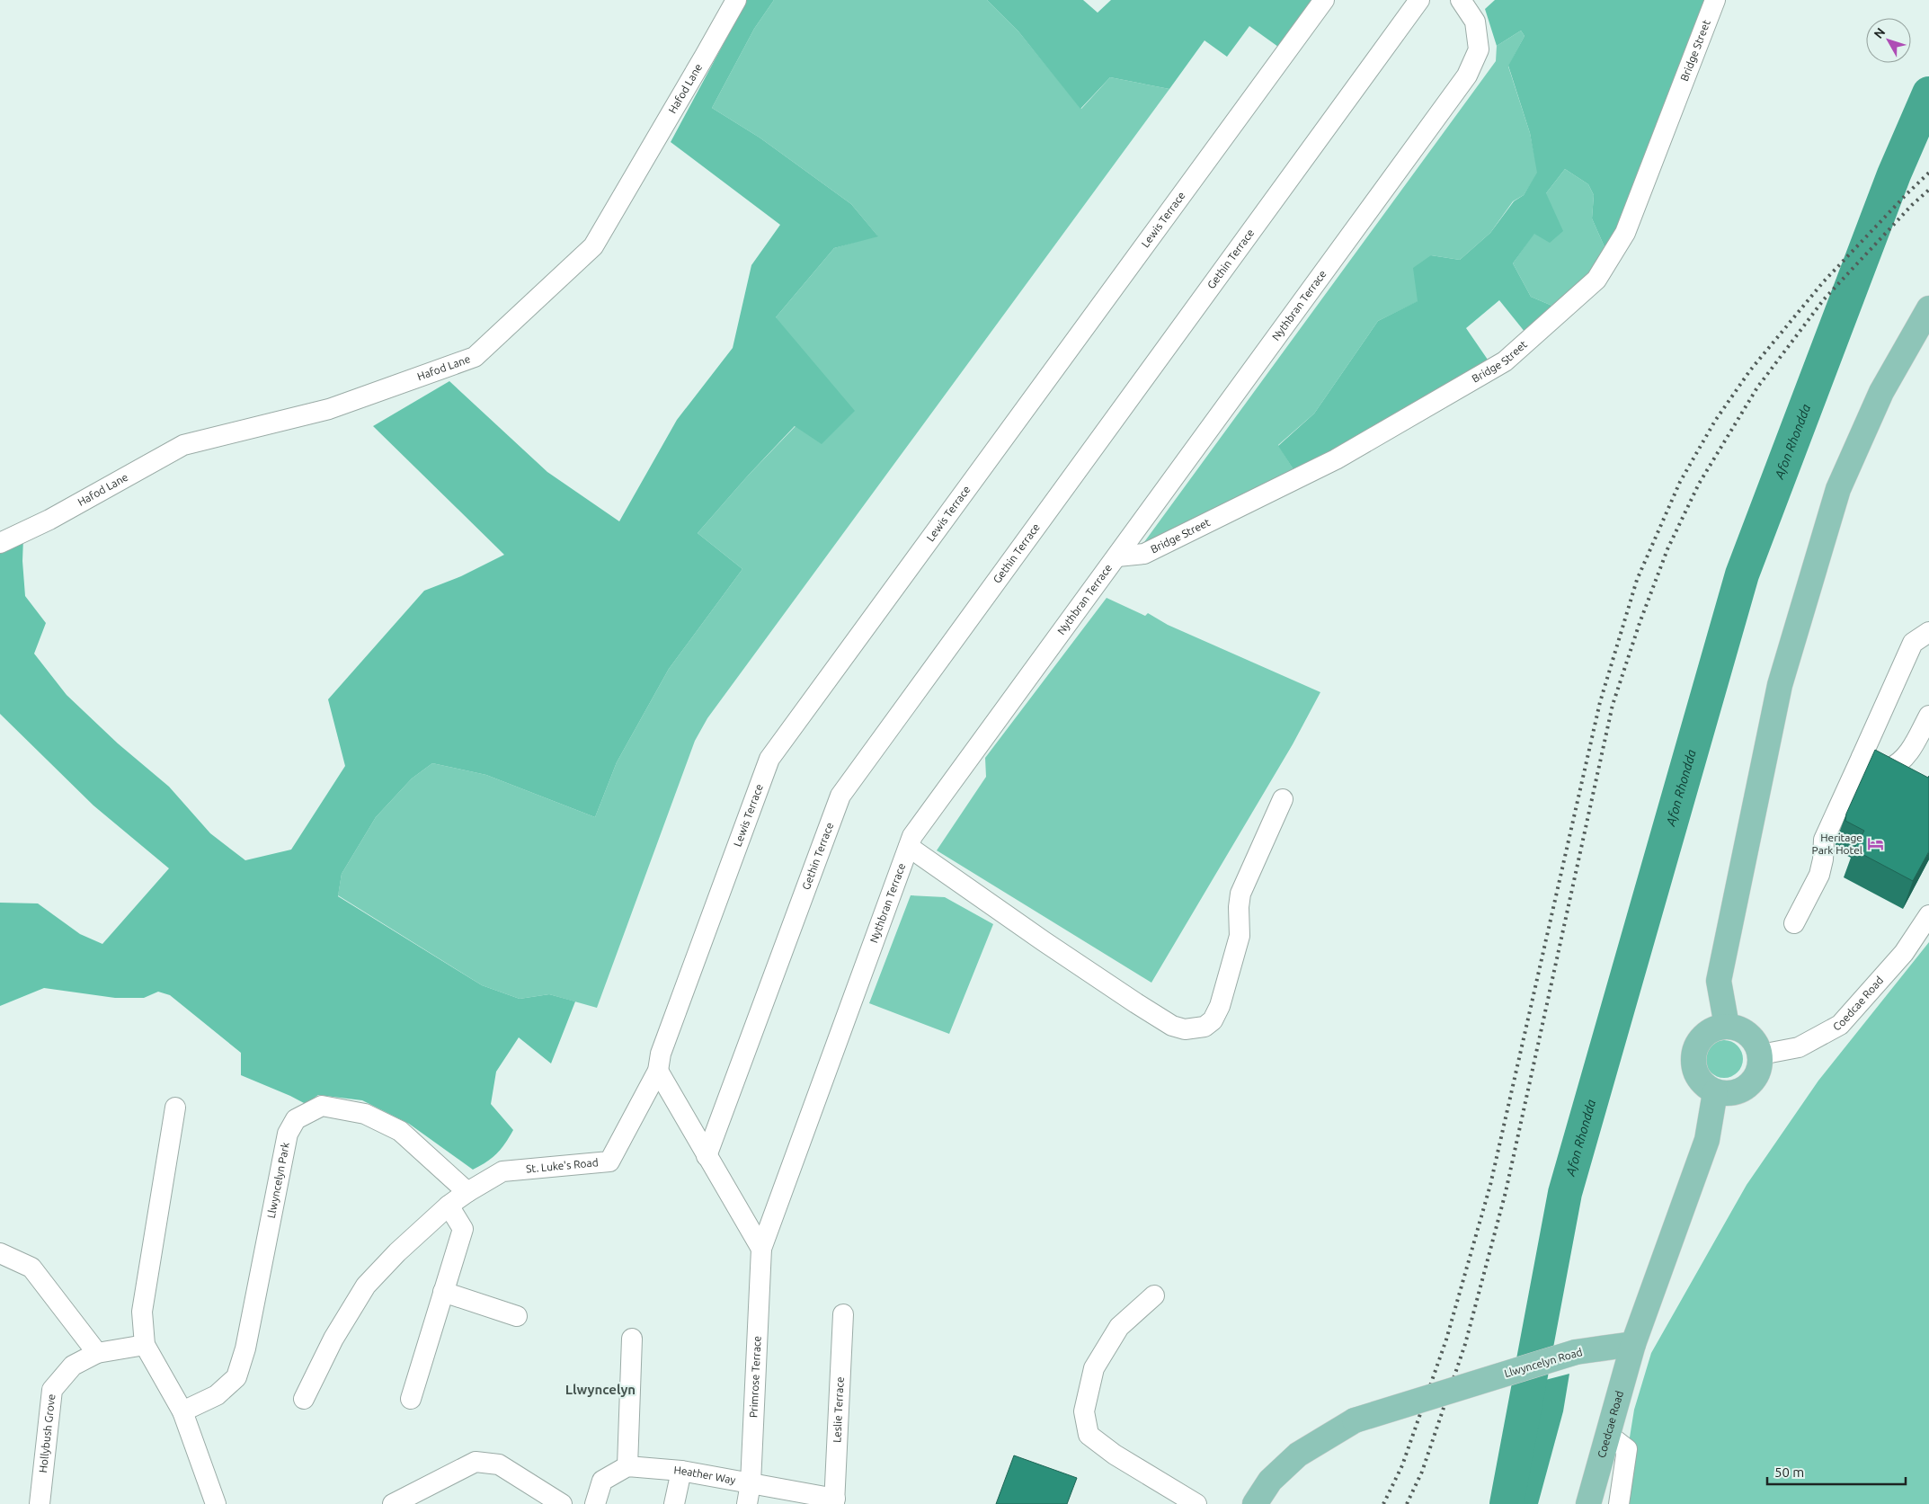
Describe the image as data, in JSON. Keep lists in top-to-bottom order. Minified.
{"streets":{"main road":["Coedcae Road","Llwyncelyn Road"],"street":["Bridge Street","Hafod Lane","Lewis Terrace","Gethin Terrace","Nythbran Terrace","St. Luke's Road","Llwyncelyn Park","Primrose Terrace","Leslie Terrace","Hollybush Grove","Heather Way"]},"crossings":[["Bridge Street","Nythbran Terrace"],["Lewis Terrace","St. Luke's Road"],["Nythbran Terrace","Primrose Terrace"],["Coedcae Road","Llwyncelyn Road"],["St. Luke's Road","Llwyncelyn Park"],["Primrose Terrace","Heather Way"],["Leslie Terrace","Heather Way"]],"districts":["Llwyncelyn"],"water":["Afon Rhondda"],"places":{"hotel":["Heritage Park Hotel"]},"scale_bar":"50 m","north":"top left"}
